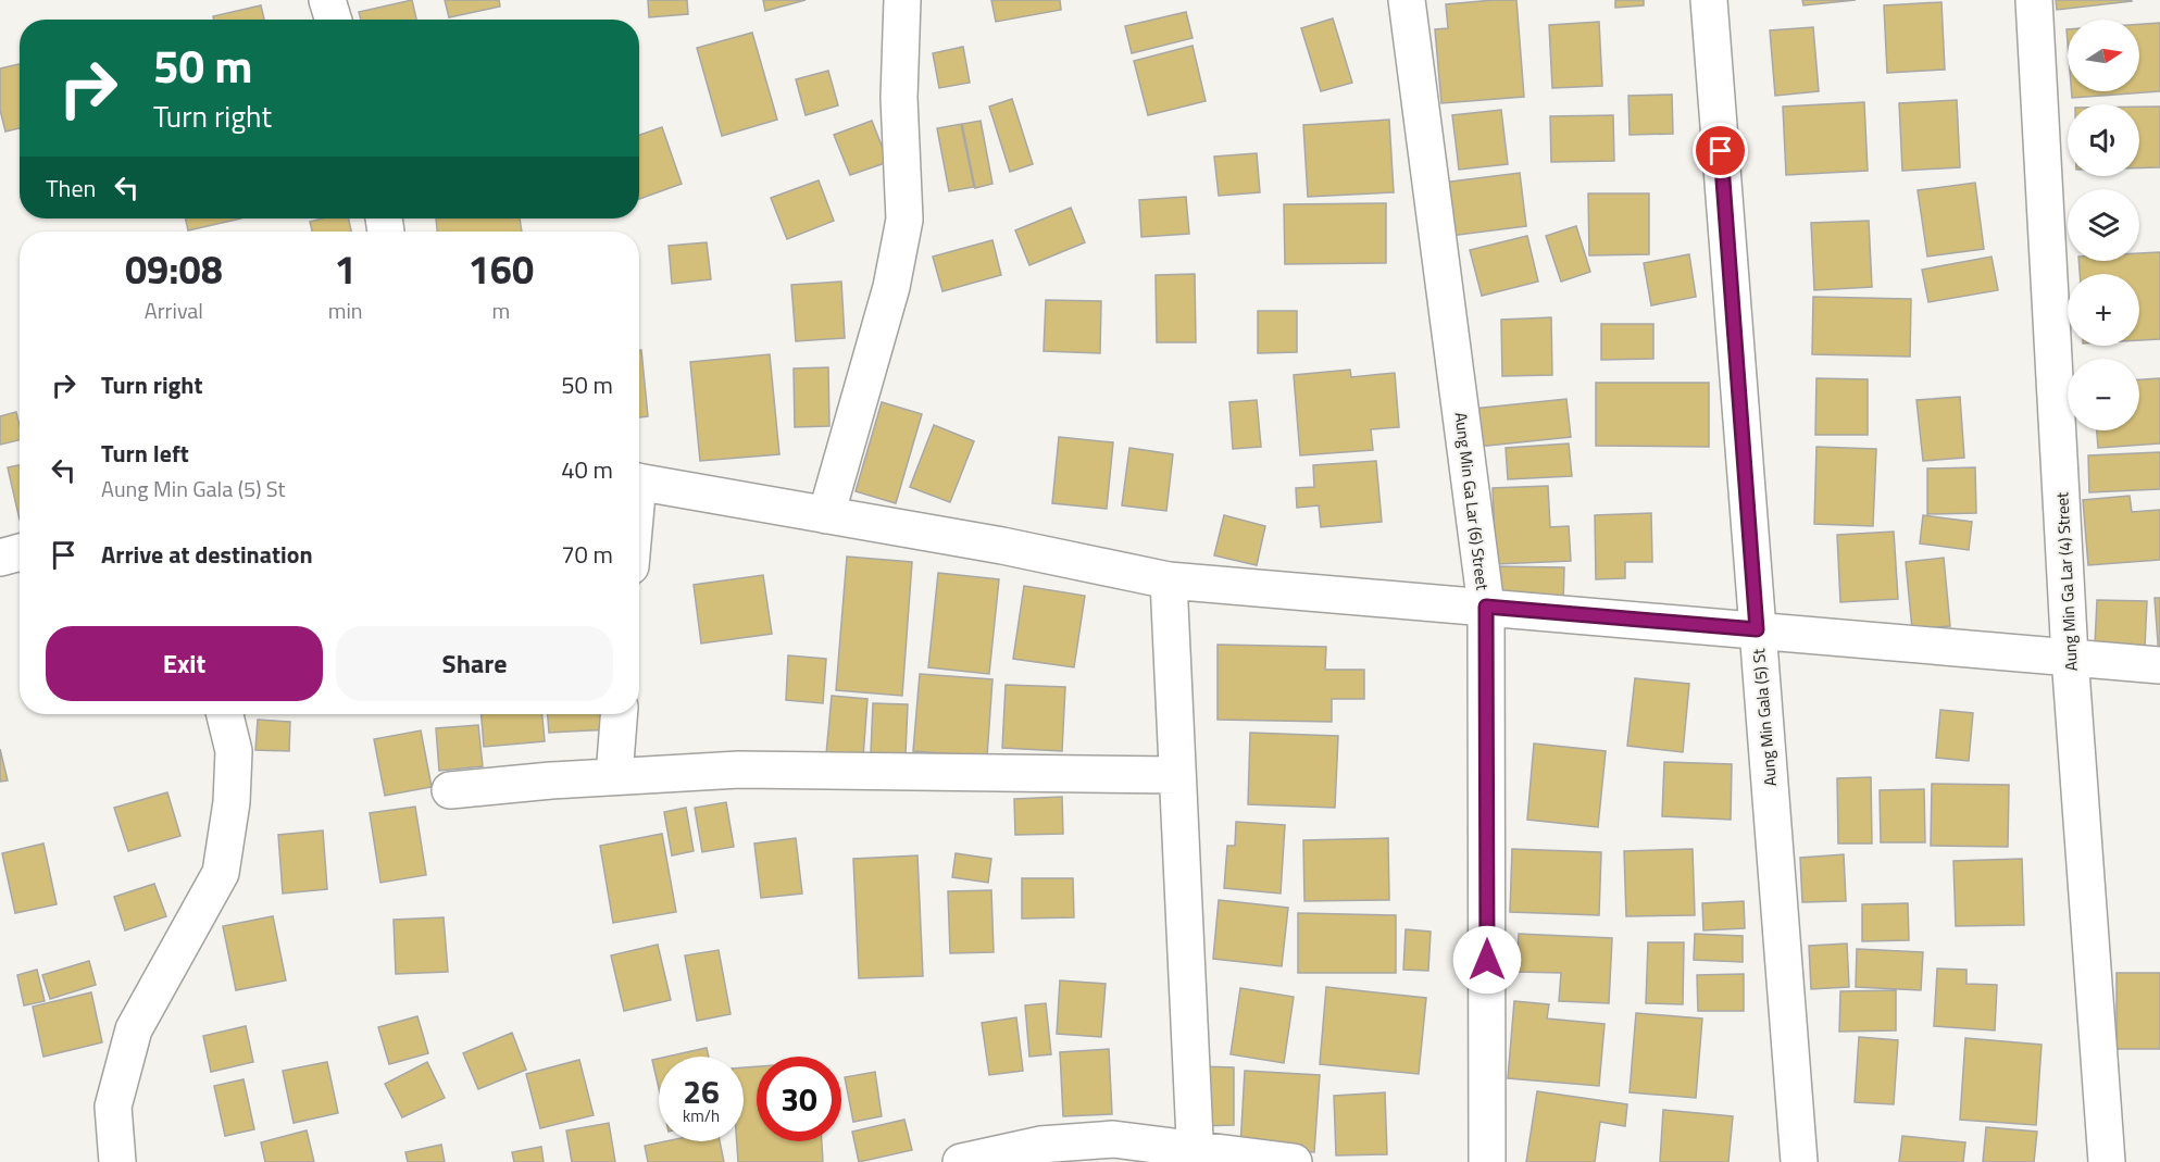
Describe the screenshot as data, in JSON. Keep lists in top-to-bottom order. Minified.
{"streets":{"street":["Aung Min Ga Lar (6) Street","Aung Min Ga Lar (4) Street","Aung Min Gala (5) St"]},"north":"right","page":{"map_buttons":["+","−"],"turn":["50 m","Turn right"],"then":"Then","eta":["09:08","Arrival","1","min","160","m"],"list":[{"name":"Turn right","value":"50 m"},{"name":"Turn left","note":"Aung Min Gala (5) St","value":"40 m"},{"name":"Arrive at destination","value":"70 m"}],"buttons":["Exit","Share"],"speed":"26 km/h","limit":"30"}}
